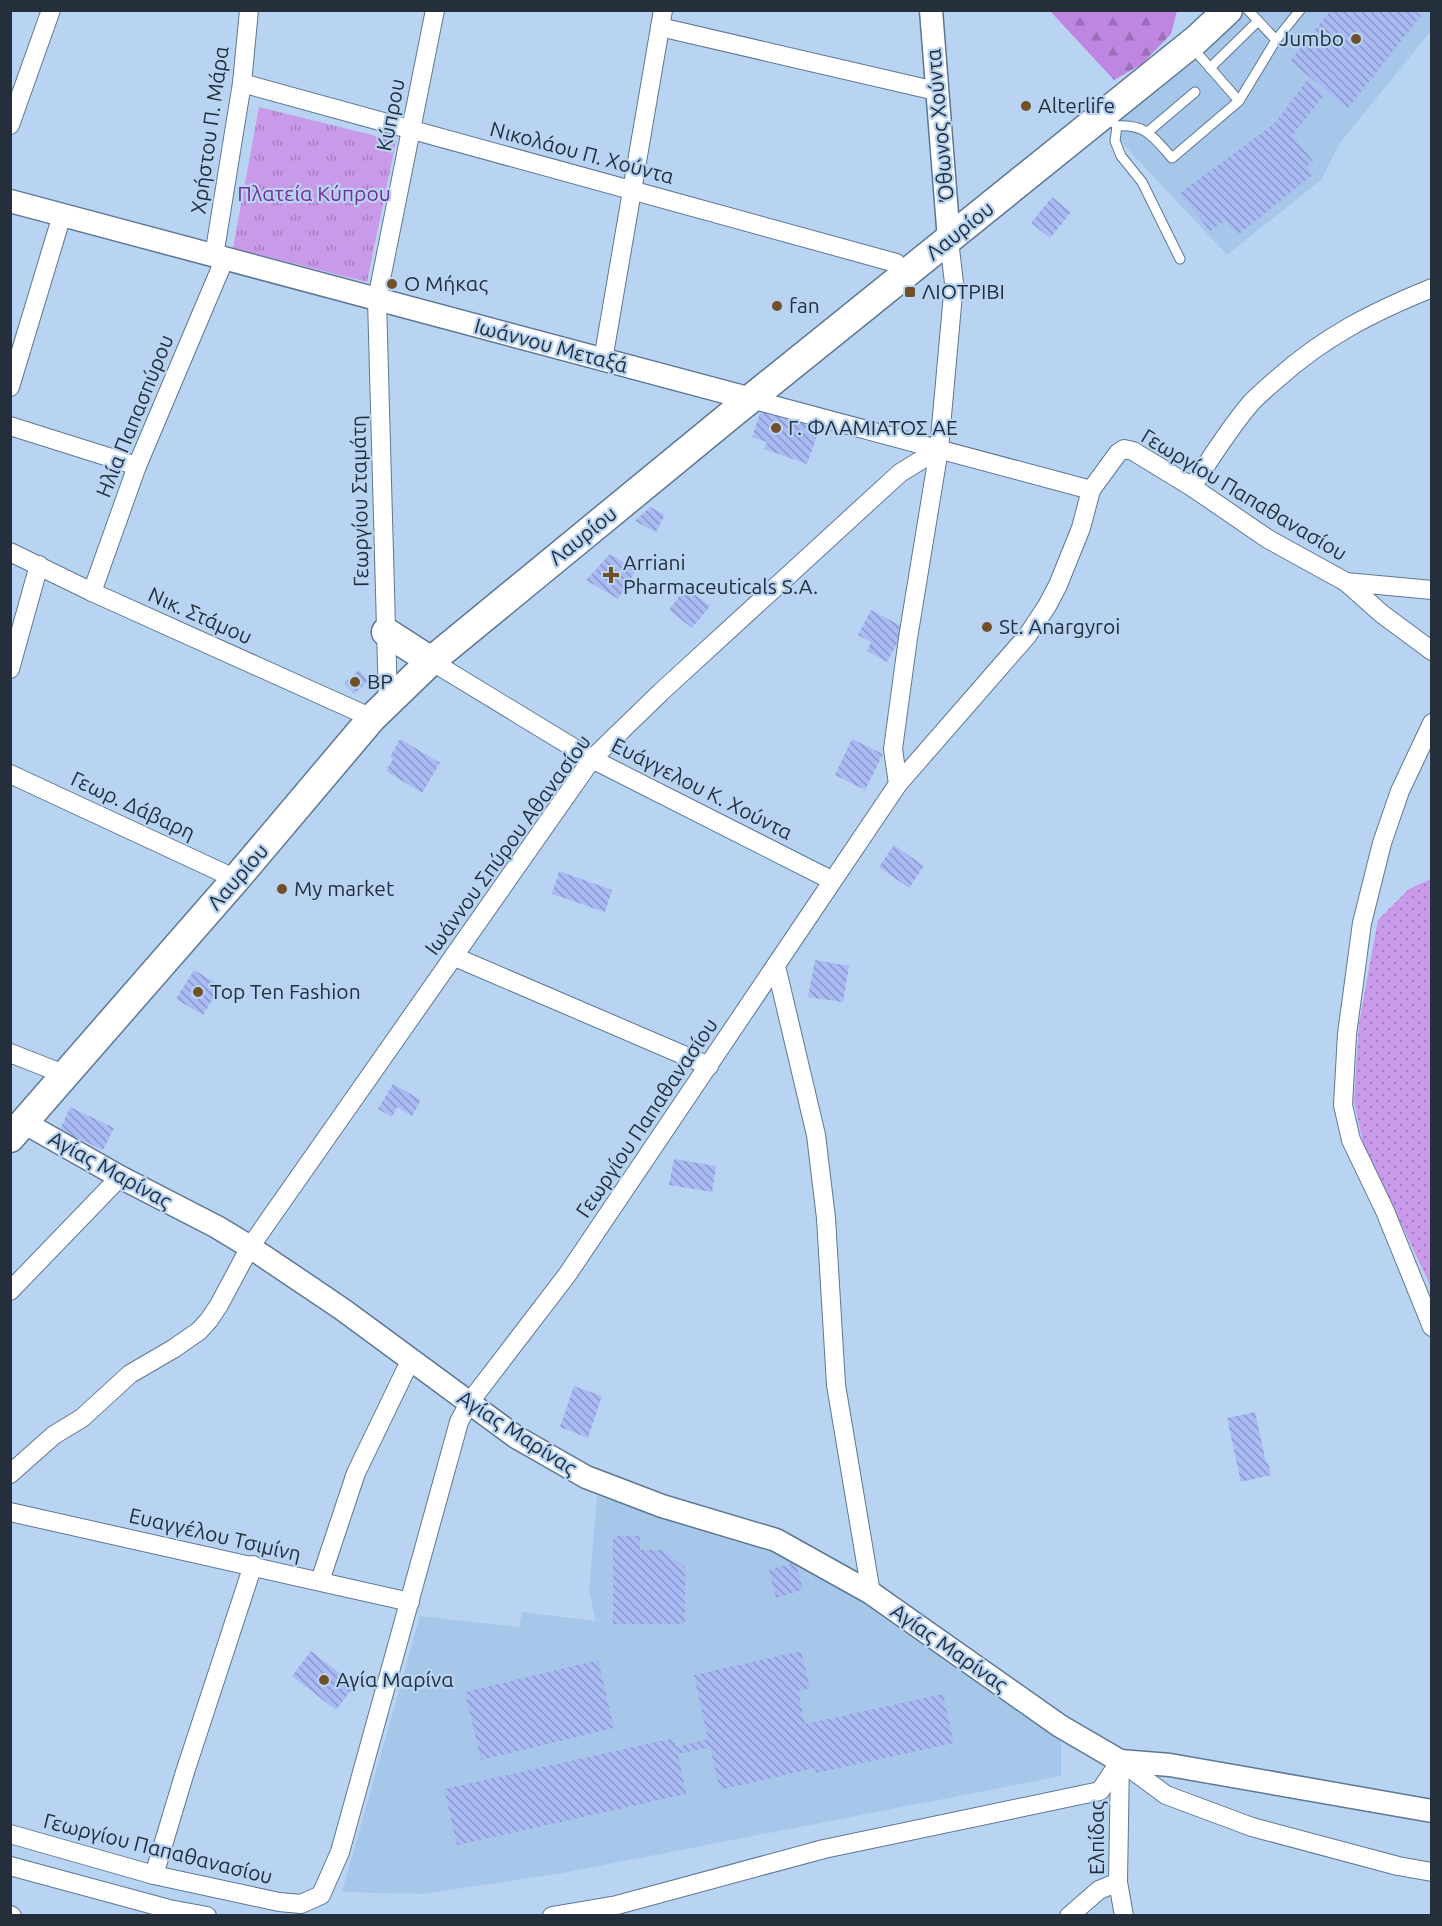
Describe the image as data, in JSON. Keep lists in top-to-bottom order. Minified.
{"streets":{"main road":["Λαυρίου"],"street":["Κύπρου","Όθωνος Χούντα","Χρήστου Π. Μάρα","Νικολάου Π. Χούντα","Ιωάννου Μεταξά","Ηλία Παπασπύρου","Γεωργίου Παπαθανασίου","Γεωργίου Σταμάτη","Νικ. Στάμου","Ευάγγελου Κ. Χούντα","Γεωρ. Δάβαρη","Ιωάννου Σπύρου Αθανασίου","Αγίας Μαρίνας","Ευαγγέλου Τσιμίνη","Ελπίδας"]},"crossings":[["Κύπρου","Νικολάου Π. Χούντα"],["Κύπρου","Ιωάννου Μεταξά"],["Κύπρου","Γεωργίου Σταμάτη"],["Όθωνος Χούντα","Λαυρίου"],["Χρήστου Π. Μάρα","Νικολάου Π. Χούντα"],["Χρήστου Π. Μάρα","Ιωάννου Μεταξά"],["Χρήστου Π. Μάρα","Ηλία Παπασπύρου"],["Νικολάου Π. Χούντα","Λαυρίου"],["Λαυρίου","Ιωάννου Μεταξά"],["Λαυρίου","Γεωργίου Σταμάτη"],["Λαυρίου","Νικ. Στάμου"],["Λαυρίου","Ευάγγελου Κ. Χούντα"],["Λαυρίου","Γεωρ. Δάβαρη"],["Λαυρίου","Αγίας Μαρίνας"],["Ιωάννου Μεταξά","Ηλία Παπασπύρου"],["Ιωάννου Μεταξά","Γεωργίου Παπαθανασίου"],["Ιωάννου Μεταξά","Γεωργίου Σταμάτη"],["Ιωάννου Μεταξά","Ιωάννου Σπύρου Αθανασίου"],["Ηλία Παπασπύρου","Νικ. Στάμου"],["Γεωργίου Παπαθανασίου","Ευάγγελου Κ. Χούντα"],["Γεωργίου Παπαθανασίου","Αγίας Μαρίνας"],["Γεωργίου Παπαθανασίου","Ευαγγέλου Τσιμίνη"],["Γεωργίου Σταμάτη","Νικ. Στάμου"],["Ευάγγελου Κ. Χούντα","Ιωάννου Σπύρου Αθανασίου"],["Ιωάννου Σπύρου Αθανασίου","Αγίας Μαρίνας"],["Αγίας Μαρίνας","Ελπίδας"]],"parks":["Πλατεία Κύπρου"],"places":{"other":["Jumbo","Alterlife","Ο Μήκας","fan","Γ. ΦΛΑΜΙΑΤΟΣ ΑΕ","St. Anargyroi","BP","My market","Top Ten Fashion","Αγία Μαρίνα"],"transit":["ΛΙΟΤΡΙΒΙ"],"health":["Arriani Pharmaceuticals S.A."]}}
